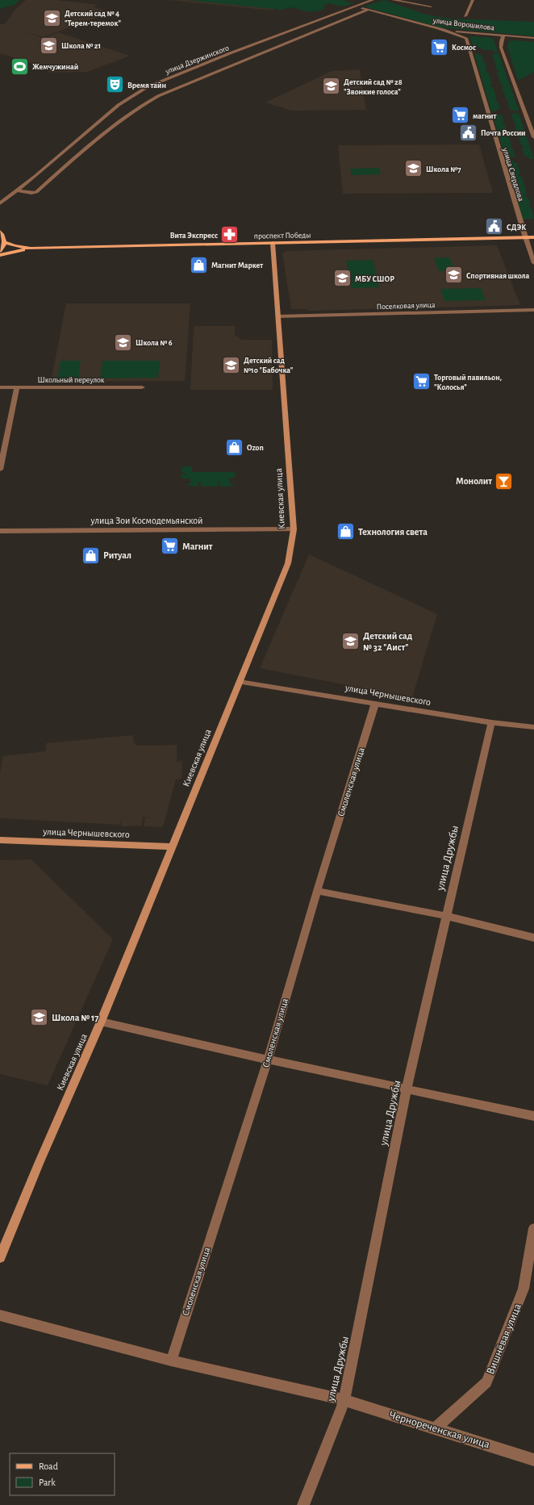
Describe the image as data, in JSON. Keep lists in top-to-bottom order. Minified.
{"streets":{"main road":["проспект Победы","Киевская улица","улица Чернышевского"],"street":["улица Ворошилова","улица Дзержинского","улица Свердлова","Поселковая улица","Школьный переулок","улица Зои Космодемьянской","Смоленская улица","улица Дружбы","Вишнёвая улица","Чернореченская улица"]},"crossings":[["улица Ворошилова","улица Дзержинского"],["улица Ворошилова","улица Свердлова"],["улица Свердлова","проспект Победы"],["проспект Победы","Киевская улица"],["Поселковая улица","Киевская улица"],["Киевская улица","улица Зои Космодемьянской"],["Киевская улица","улица Чернышевского"],["улица Чернышевского","Смоленская улица"],["улица Чернышевского","улица Дружбы"],["Смоленская улица","Чернореченская улица"],["улица Дружбы","Чернореченская улица"],["Вишнёвая улица","Чернореченская улица"]],"places":{"school or university":["Детский сад № 4 \"Терем-теремок\"","Школа № 21","Детский сад № 28 \"Звонкие голоса\"","Школа №7","Спортивная школа","МБУ СШОР","Школа № 6","Детский сад №10 \"Бабочка\"","Детский сад № 32 \"Аист\"","Школа № 17"],"supermarket":["Космос","магнит","Торговый павильон, \"Колосья\"","Магнит"],"sports":["Жемчужинай"],"theatre":["Время тайн"],"public building":["Почта России","СДЭК"],"pharmacy":["Вита Экспресс"],"shop":["Магнит Маркет","Ozon","Технология света","Ритуал"],"bar":["Монолит"]},"legend":["Road","Park"]}
